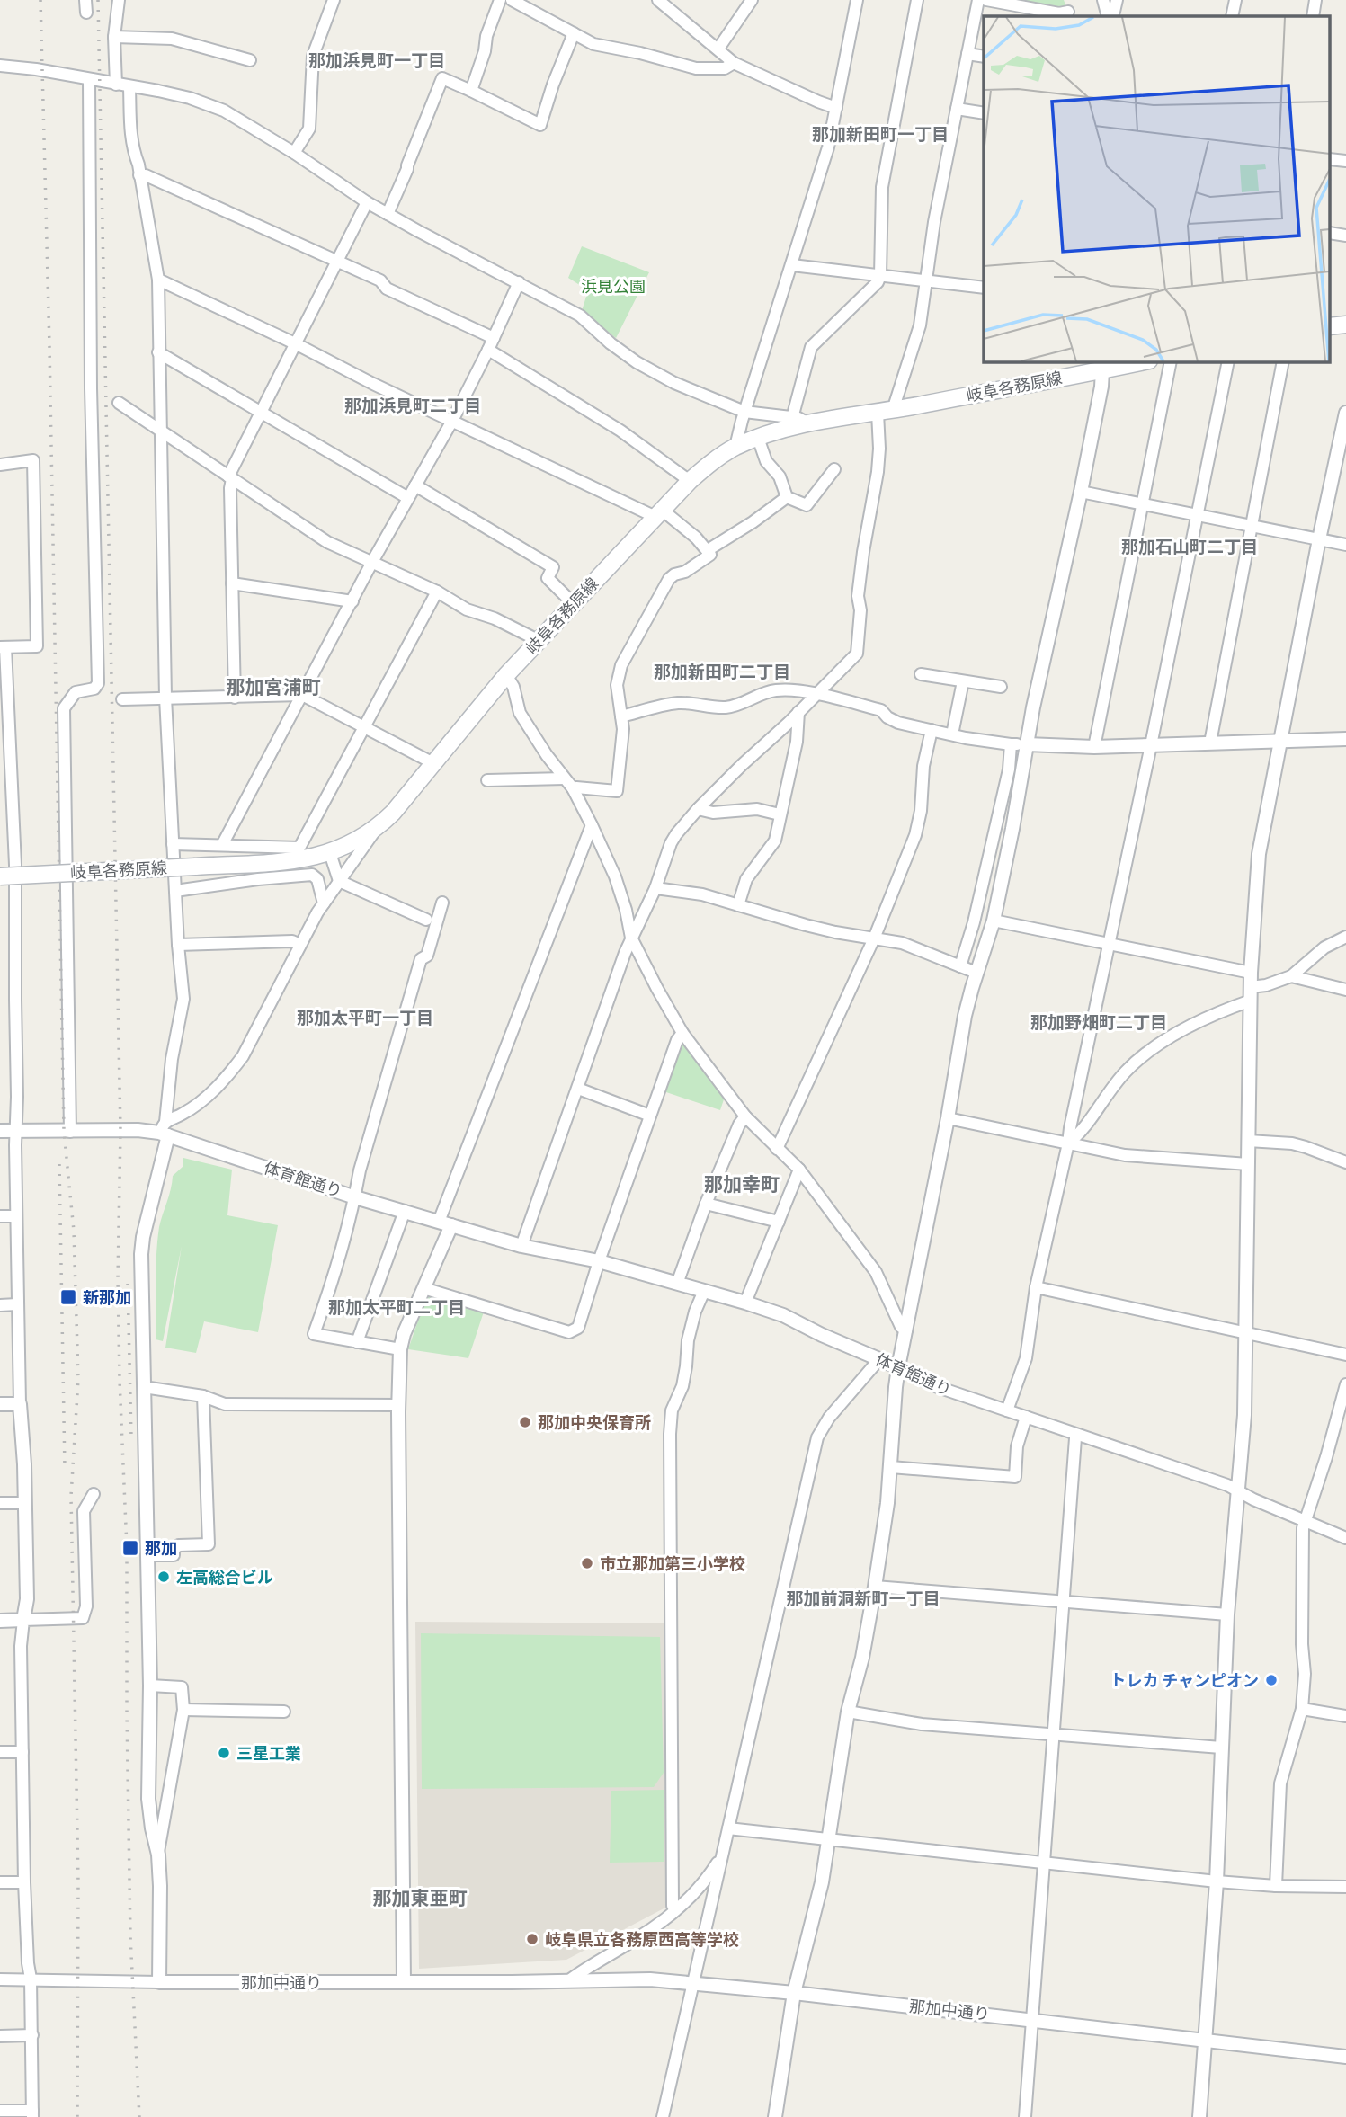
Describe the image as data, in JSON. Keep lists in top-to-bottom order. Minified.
{"streets":{"main road":["岐阜各務原線"],"street":["体育館通り","那加中通り"]},"districts":["那加浜見町一丁目","那加新田町一丁目","那加浜見町二丁目","那加石山町二丁目","那加新田町二丁目","那加宮浦町","那加太平町一丁目","那加野畑町二丁目","那加幸町","那加太平町二丁目","那加前洞新町一丁目","那加東亜町"],"parks":["浜見公園"],"places":{"transit":["新那加","那加"],"other":["那加中央保育所","市立那加第三小学校","左高総合ビル","トレカ チャンピオン","三星工業","岐阜県立各務原西高等学校"]}}
